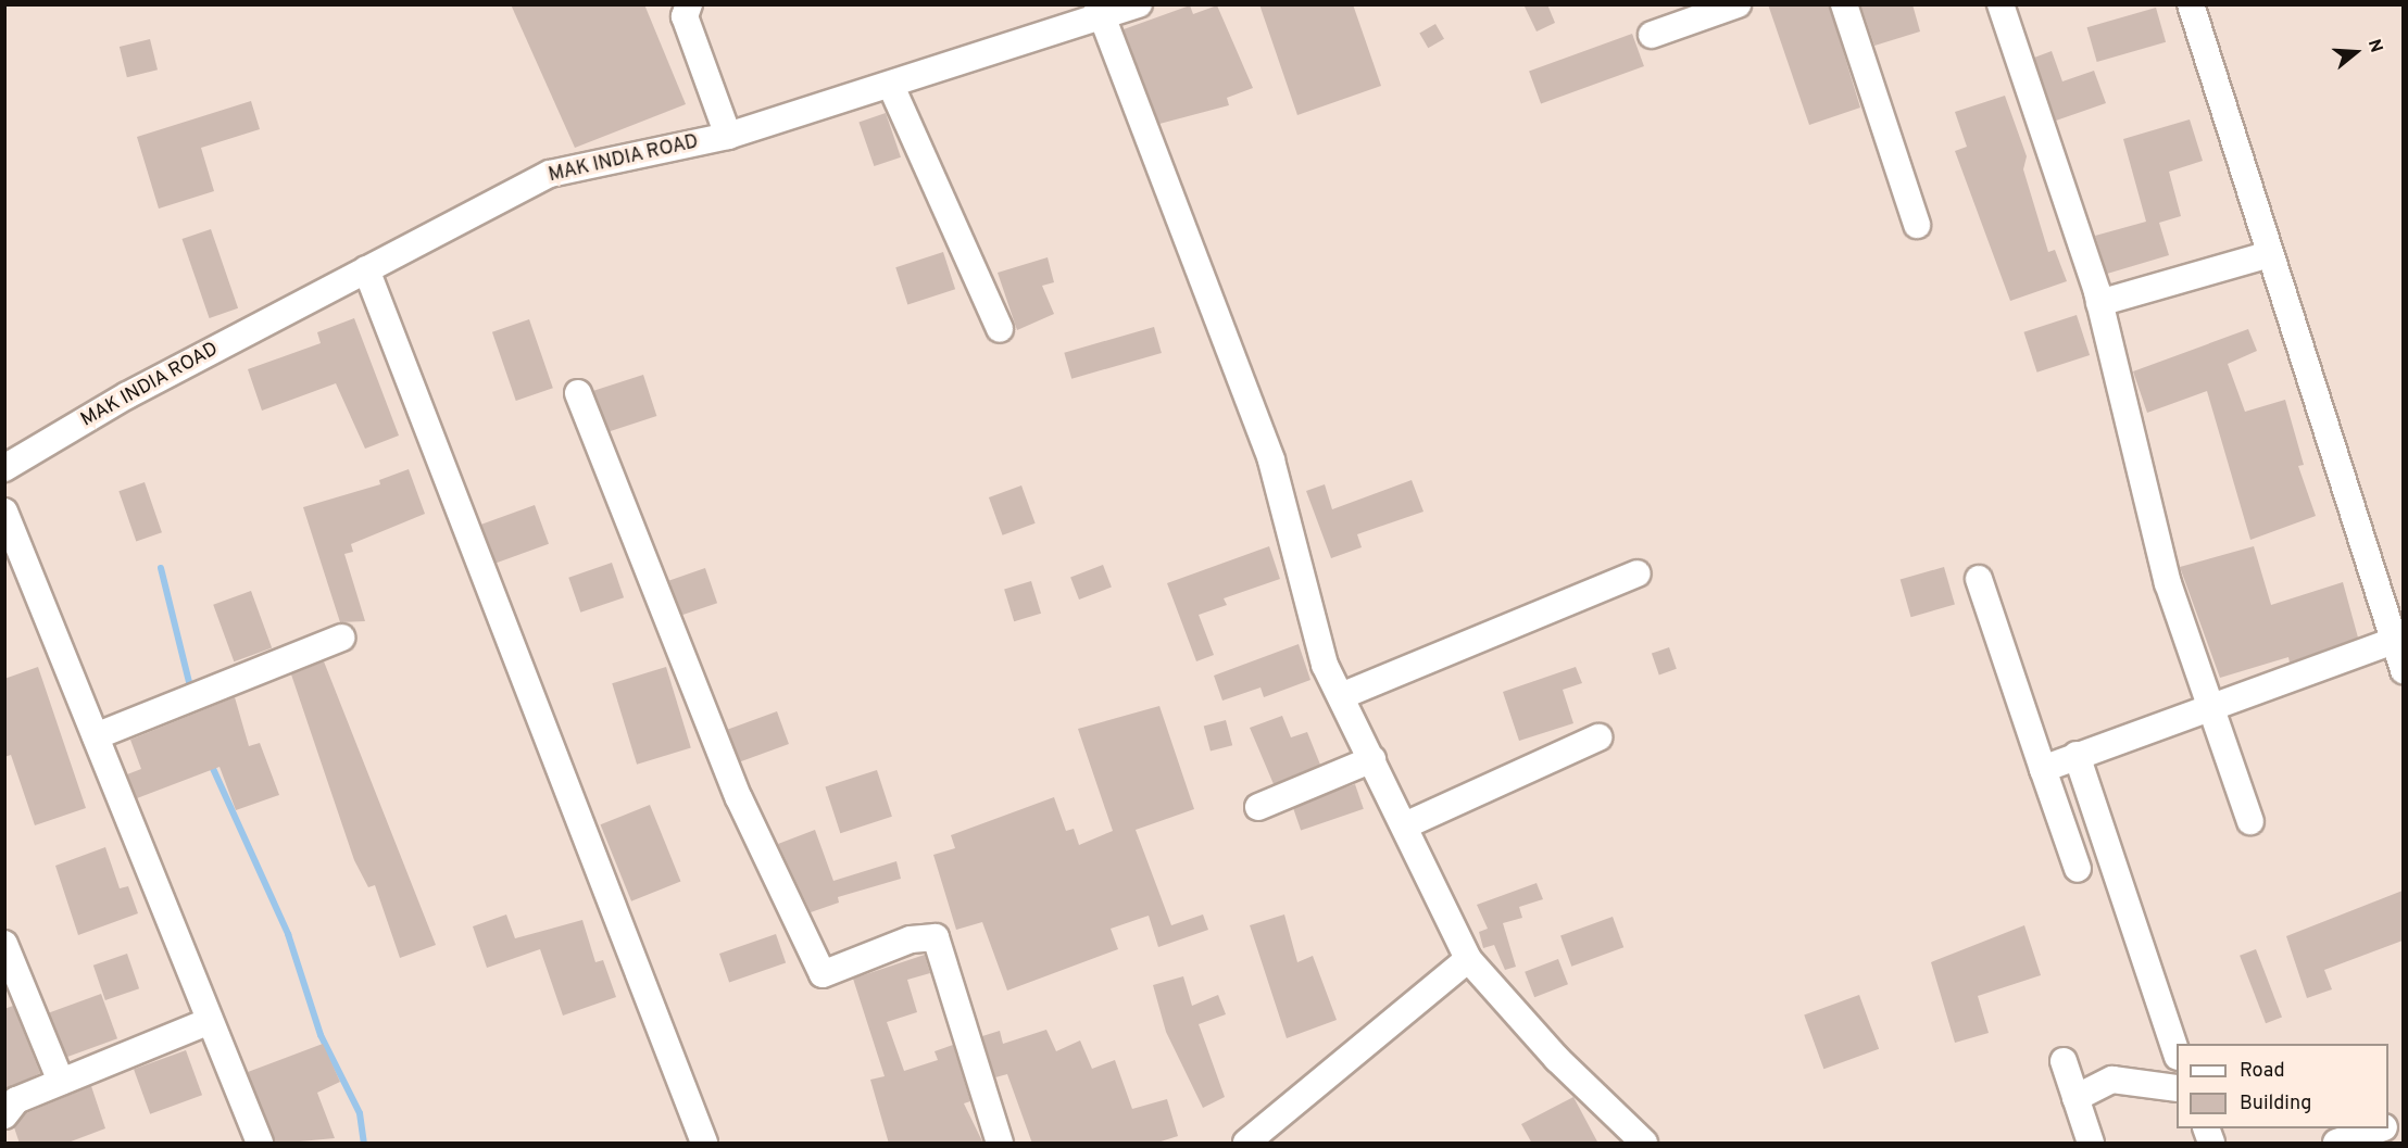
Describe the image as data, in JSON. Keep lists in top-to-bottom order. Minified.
{"streets":{"street":["MAK INDIA ROAD"]},"legend":["Road","Building"],"north":"right"}
